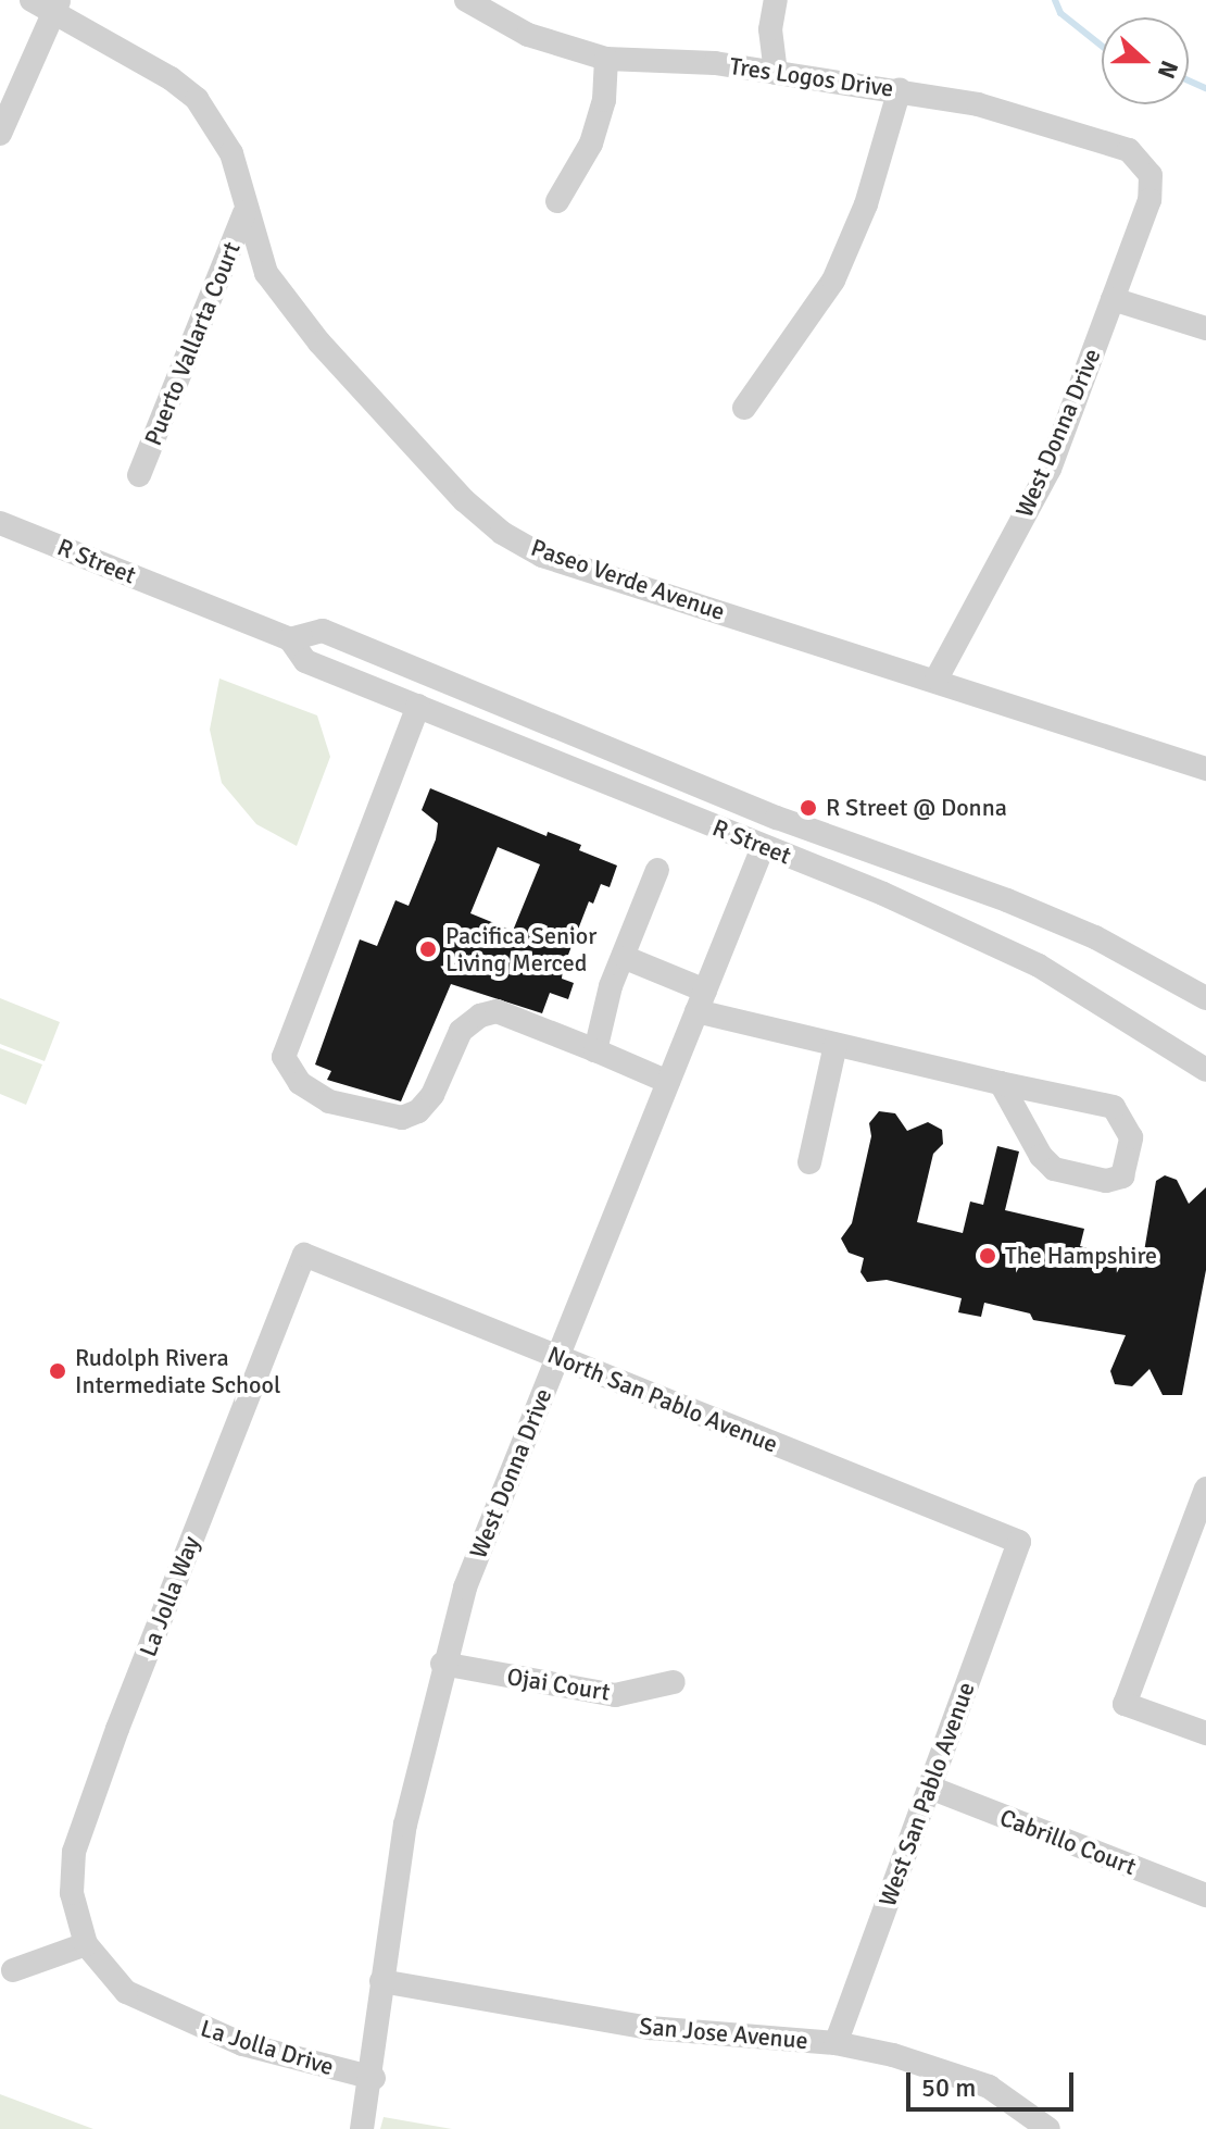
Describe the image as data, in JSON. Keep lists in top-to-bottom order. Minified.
{"streets":{"street":["Tres Logos Drive","Puerto Vallarta Court","West Donna Drive","R Street","Paseo Verde Avenue","North San Pablo Avenue","La Jolla Way","Ojai Court","West San Pablo Avenue","Cabrillo Court","San Jose Avenue","La Jolla Drive"]},"crossings":[["Tres Logos Drive","West Donna Drive"],["Puerto Vallarta Court","Paseo Verde Avenue"],["West Donna Drive","R Street"],["West Donna Drive","Paseo Verde Avenue"],["West Donna Drive","North San Pablo Avenue"],["West Donna Drive","Ojai Court"],["West Donna Drive","San Jose Avenue"],["West Donna Drive","La Jolla Drive"],["North San Pablo Avenue","La Jolla Way"],["North San Pablo Avenue","West San Pablo Avenue"],["La Jolla Way","La Jolla Drive"],["West San Pablo Avenue","Cabrillo Court"],["West San Pablo Avenue","San Jose Avenue"]],"places":["R Street @ Donna","Pacifica Senior Living Merced","The Hampshire","Rudolph Rivera Intermediate School"],"scale_bar":"50 m","north":"right"}
